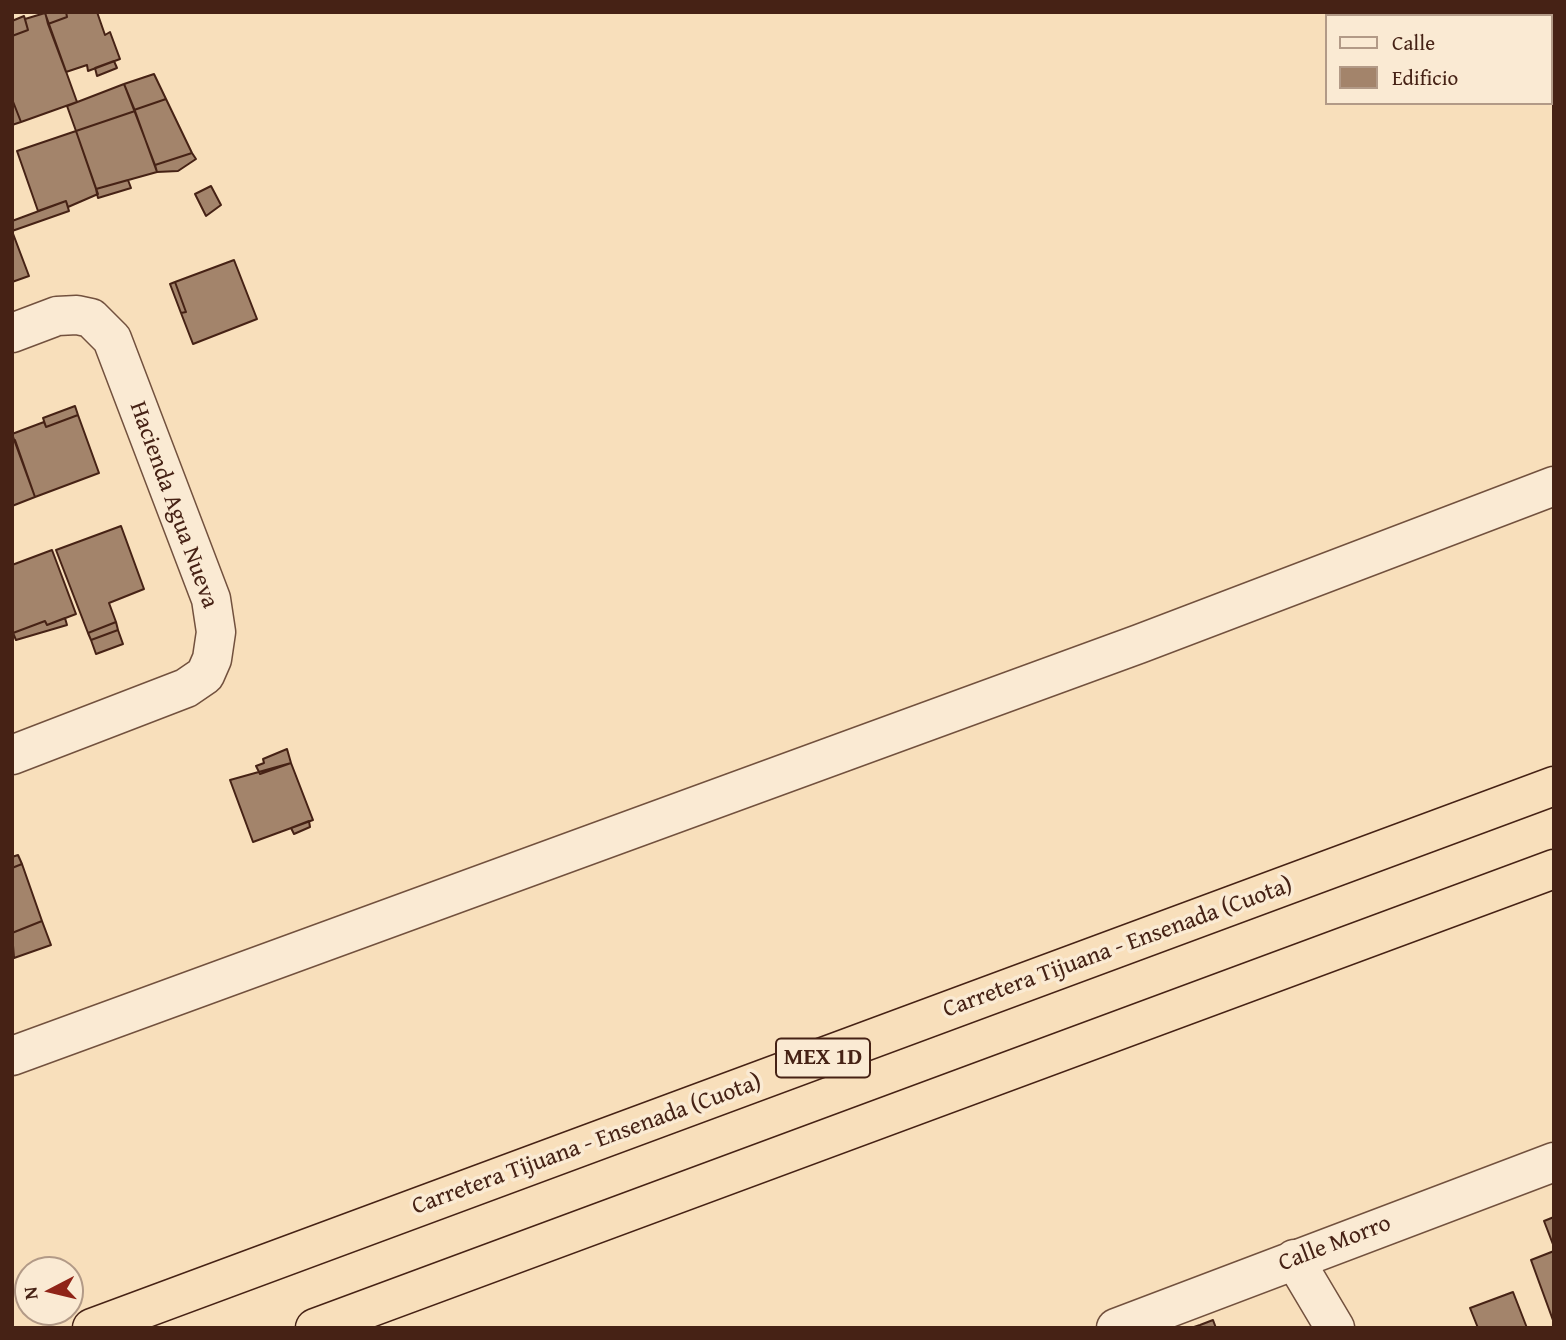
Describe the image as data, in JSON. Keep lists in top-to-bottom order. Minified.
{"streets":{"highway":["Carretera Tijuana - Ensenada (Cuota)","MEX 1D"],"street":["Hacienda Agua Nueva","Calle Morro"]},"legend":["Calle","Edificio"],"north":"left"}
